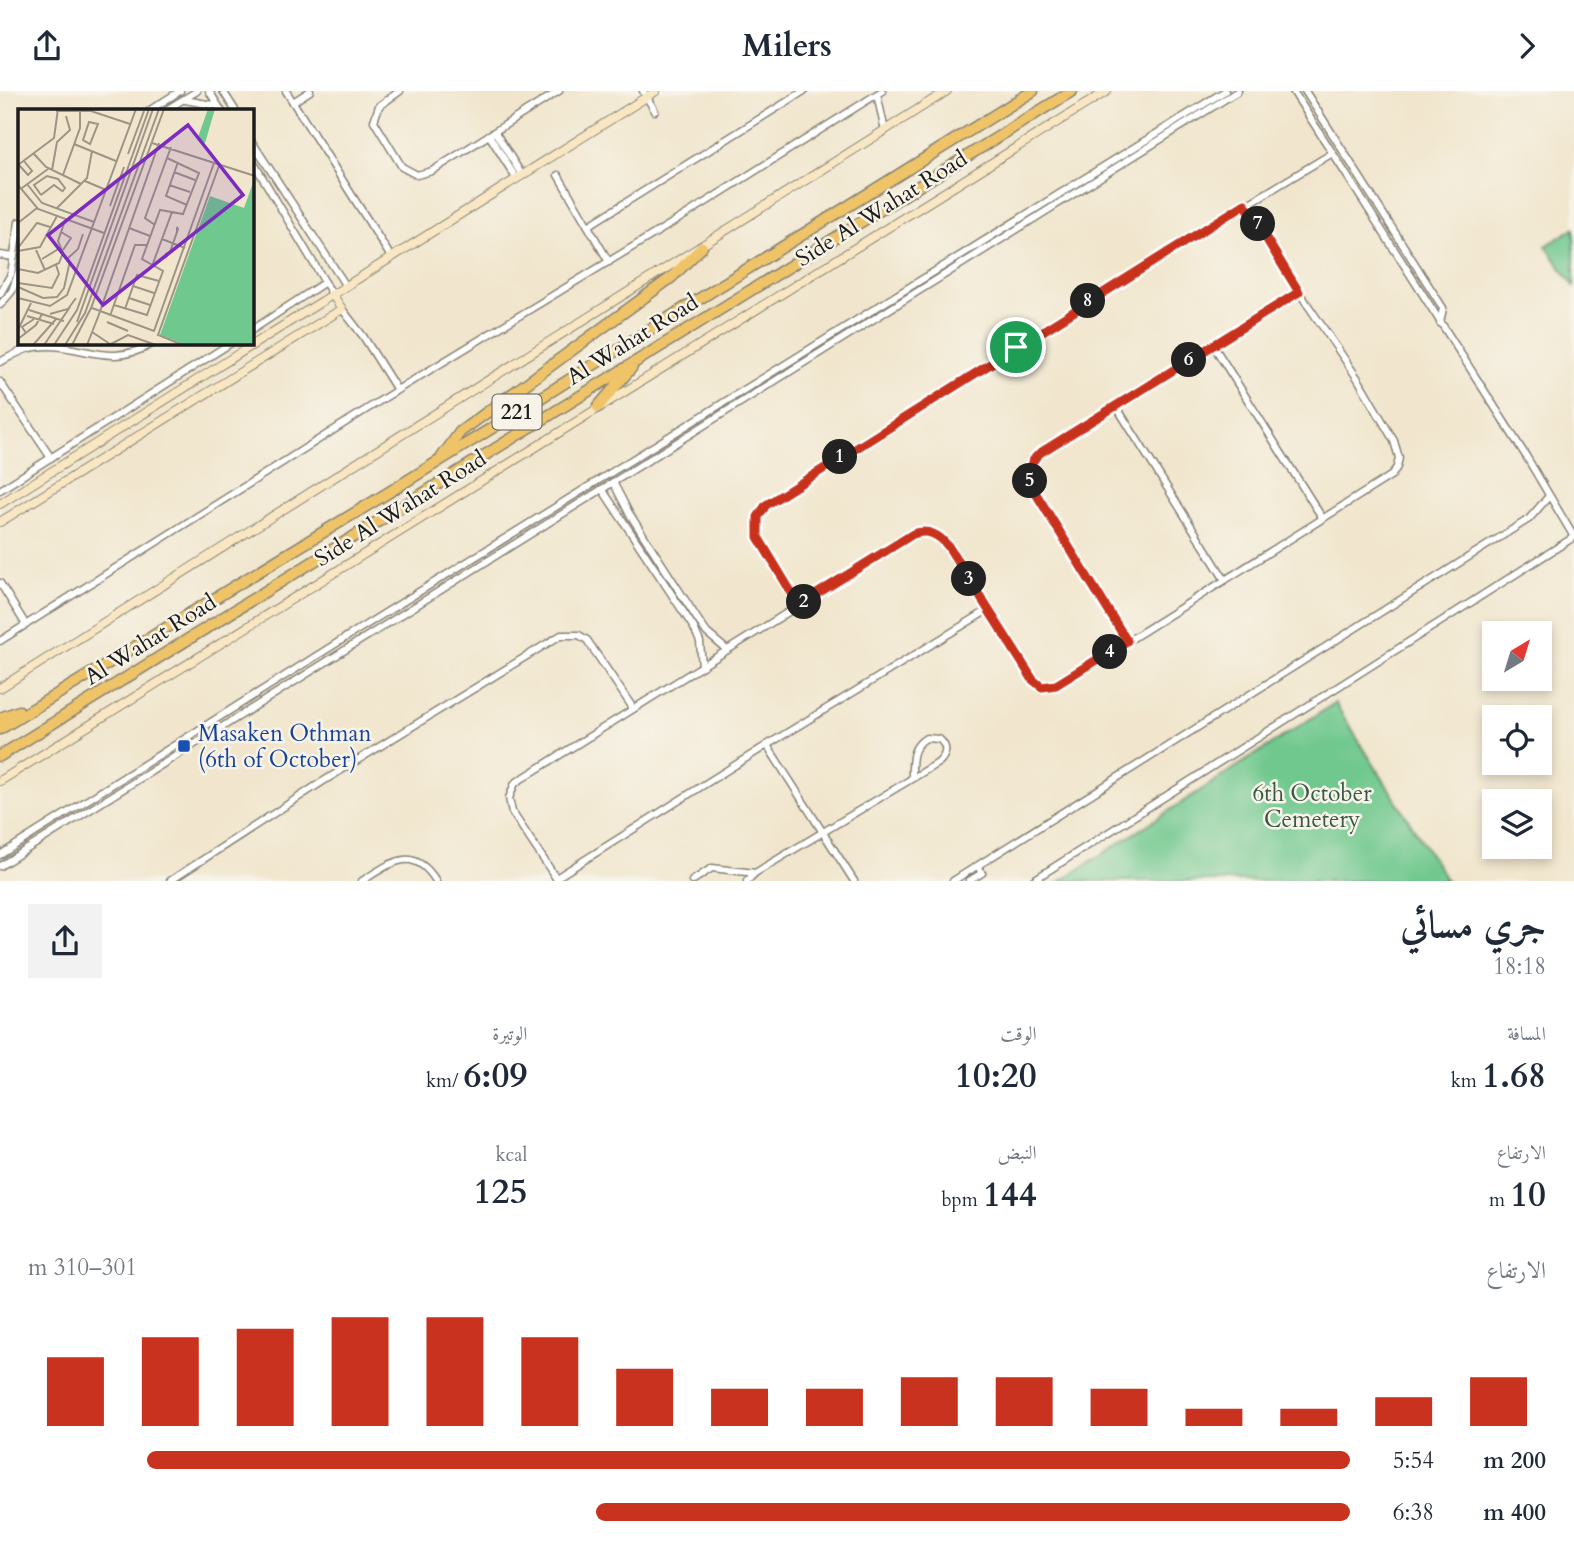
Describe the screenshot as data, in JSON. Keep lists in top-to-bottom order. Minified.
{"streets":{"highway":["Al Wahat Road","221"],"street":["Side Al Wahat Road"]},"parks":["6th October Cemetery"],"places":{"transit":["Masaken Othman (6th of October)"]},"north":"top right","page":{"header":"Milers","pins":["7","8","6","1","5","3","2","4"],"heading":["جري مسائي","18:18"],"stats":[["المسافة","1.68 km"],["الوقت","10:20"],["الوتيرة","6:09 /km"],["الارتفاع","10 m"],["النبض","144 bpm"],["kcal","125"]],"chart":["الارتفاع","301–310 m"],"list":[{"name":"200 m","note":"5:54"},{"name":"400 m","note":"6:38"}]}}
